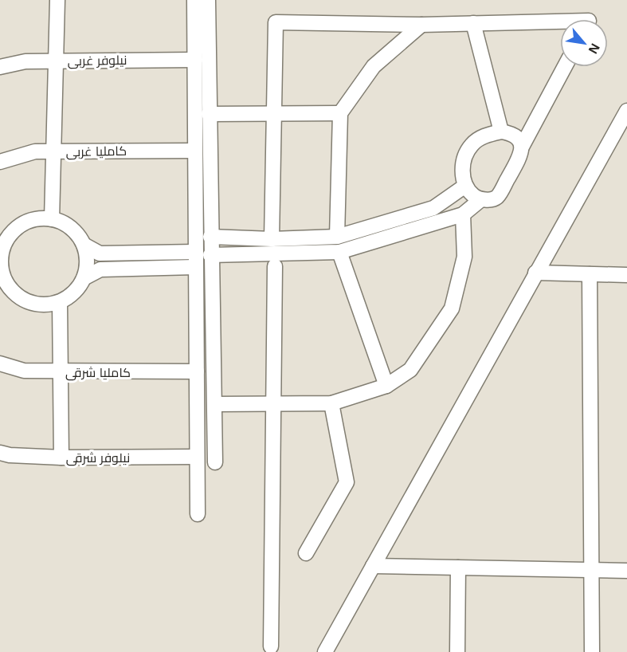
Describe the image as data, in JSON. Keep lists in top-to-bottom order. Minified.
{"streets":{"street":["نیلوفر غربی","کاملیا غربی","کاملیا شرقی","نیلوفر شرقی"]},"north":"bottom right"}
